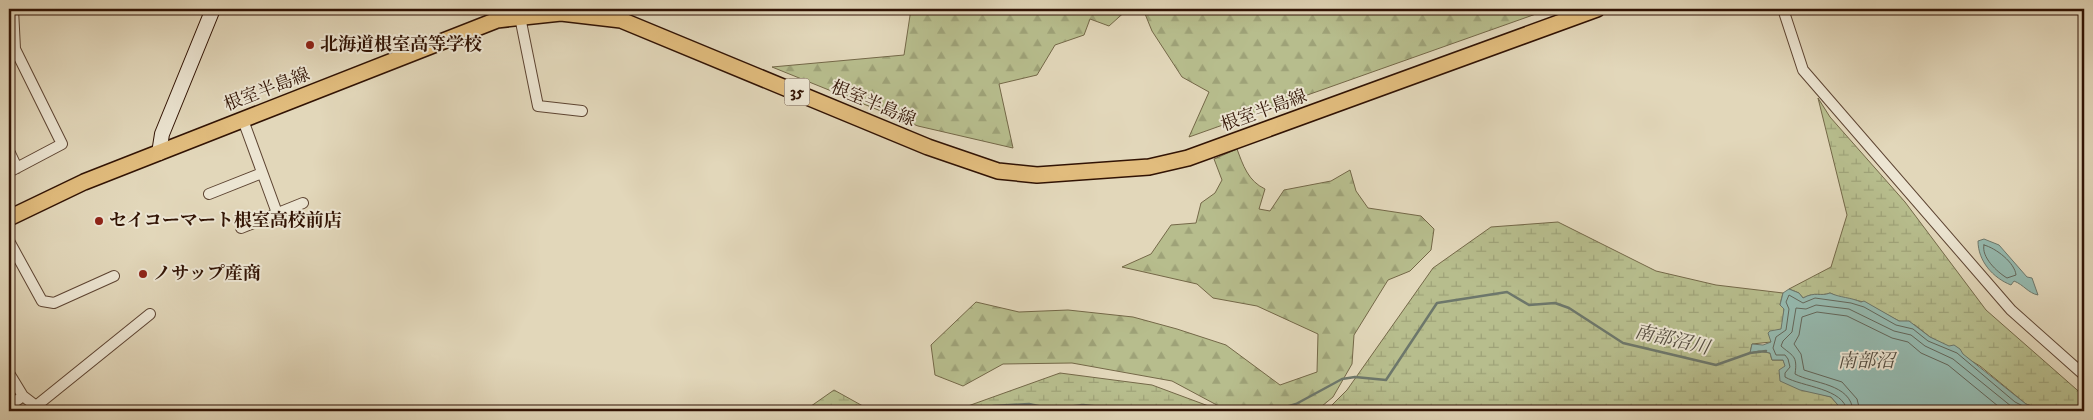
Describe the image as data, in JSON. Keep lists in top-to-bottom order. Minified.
{"streets":{"main road":["根室半島線","35"]},"water":["南部沼川","南部沼"],"places":["北海道根室高等学校","セイコーマート根室高校前店","ノサップ産商"]}
